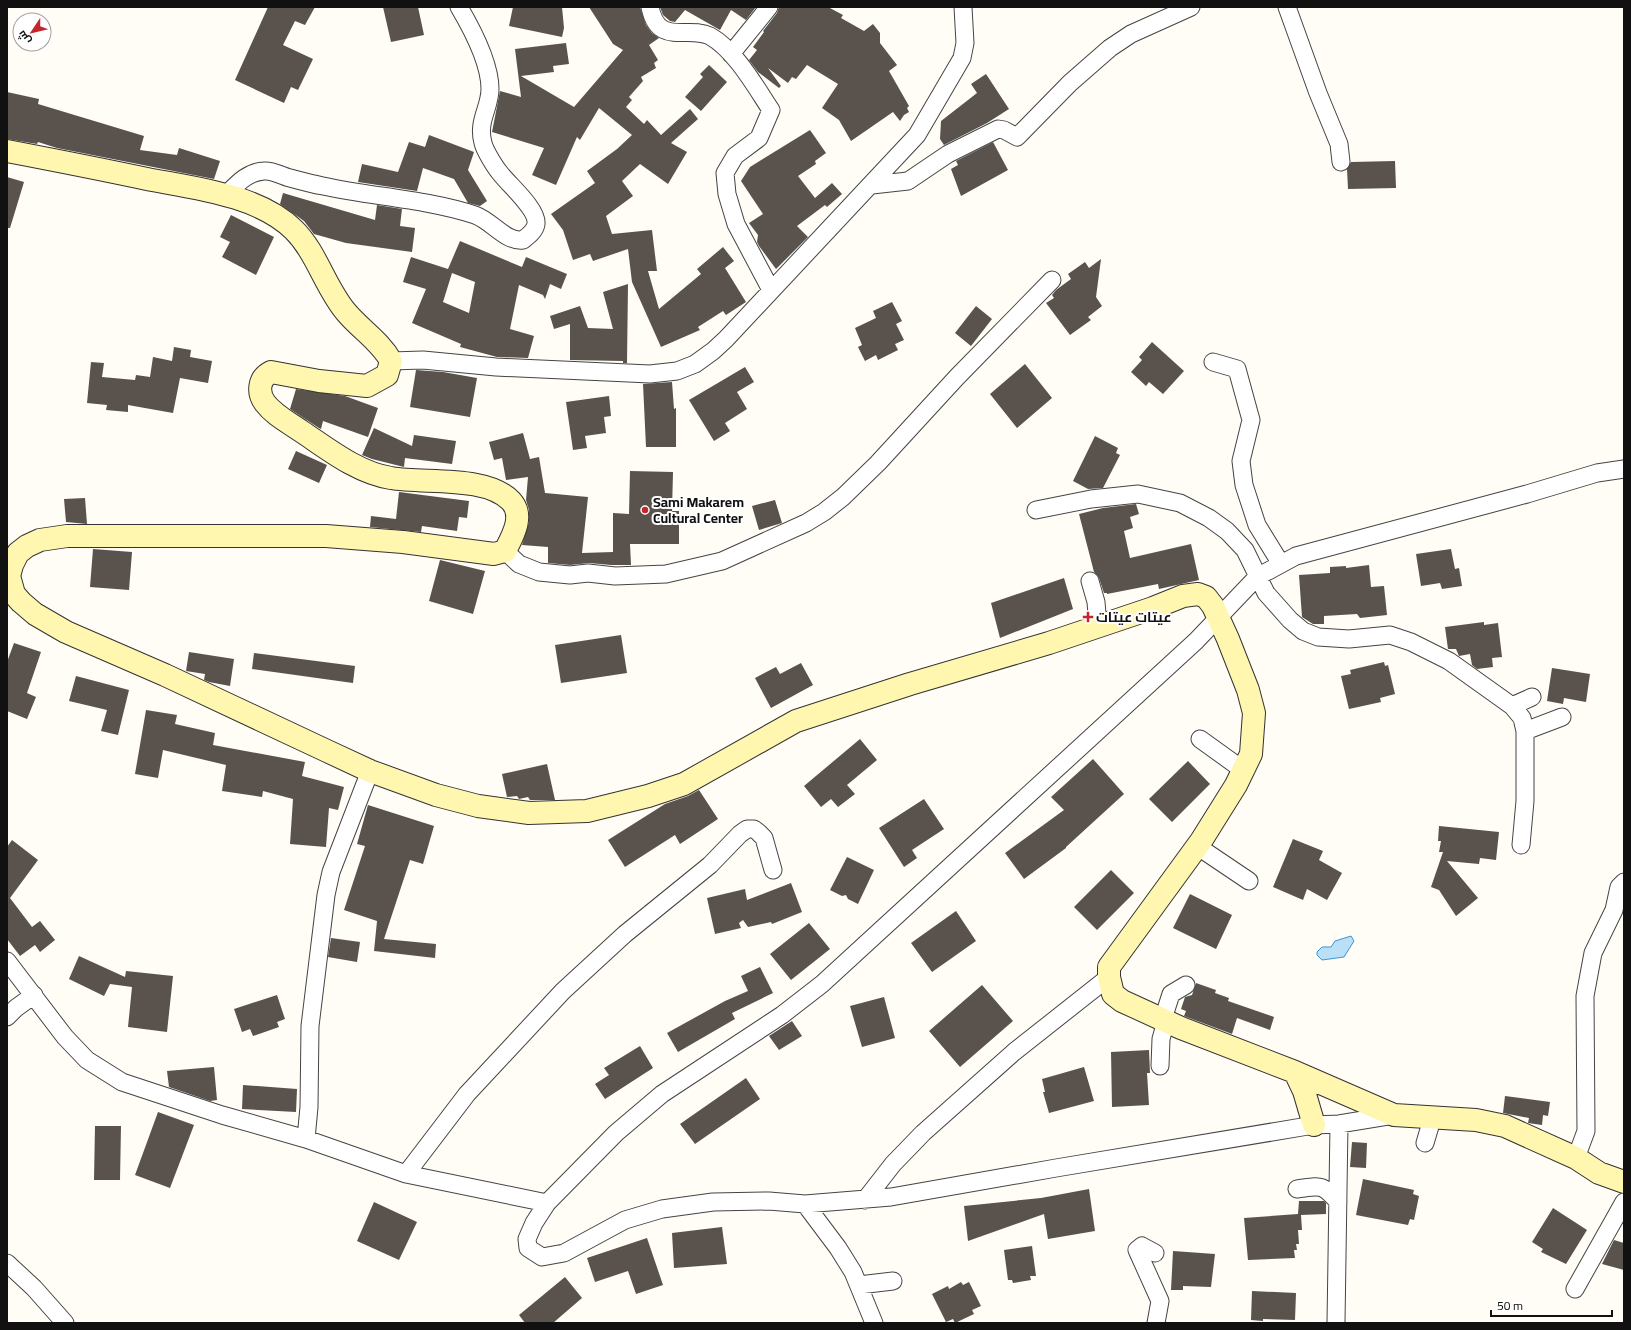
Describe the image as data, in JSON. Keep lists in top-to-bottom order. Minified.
{"places":{"other":["Sami Makarem Cultural Center"],"health":["عيتات عيتات"]},"scale_bar":"50 m","north":"bottom left"}
